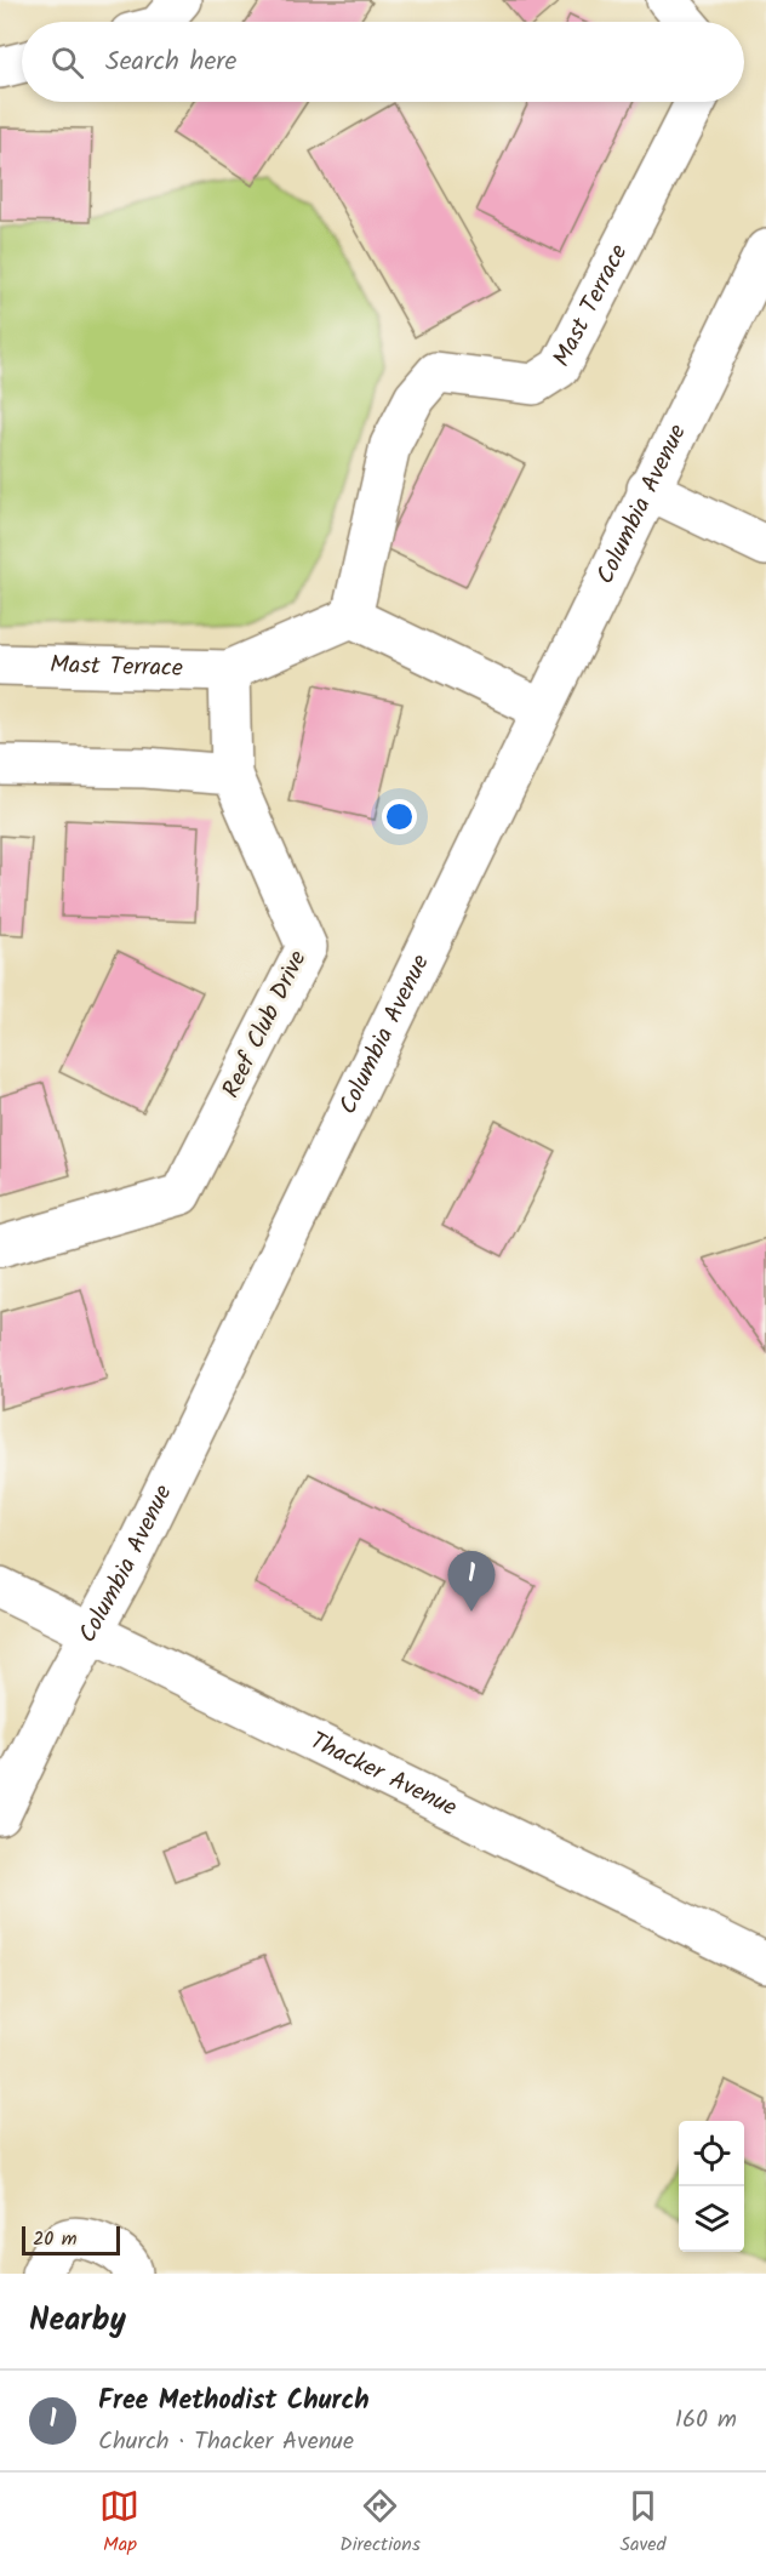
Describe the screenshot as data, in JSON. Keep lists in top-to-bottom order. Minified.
{"streets":{"street":["Mast Terrace","Columbia Avenue","Reef Club Drive","Thacker Avenue"]},"crossings":[["Columbia Avenue","Thacker Avenue"]],"scale_bar":"20 m","page":{"search":"Search here","pins":"1","scale":"20 m","heading":"Nearby","list":[{"mark":"1","name":"Free Methodist Church","note":"Church · Thacker Avenue","value":"160 m"}],"nav":["Map","Directions","Saved"]}}
